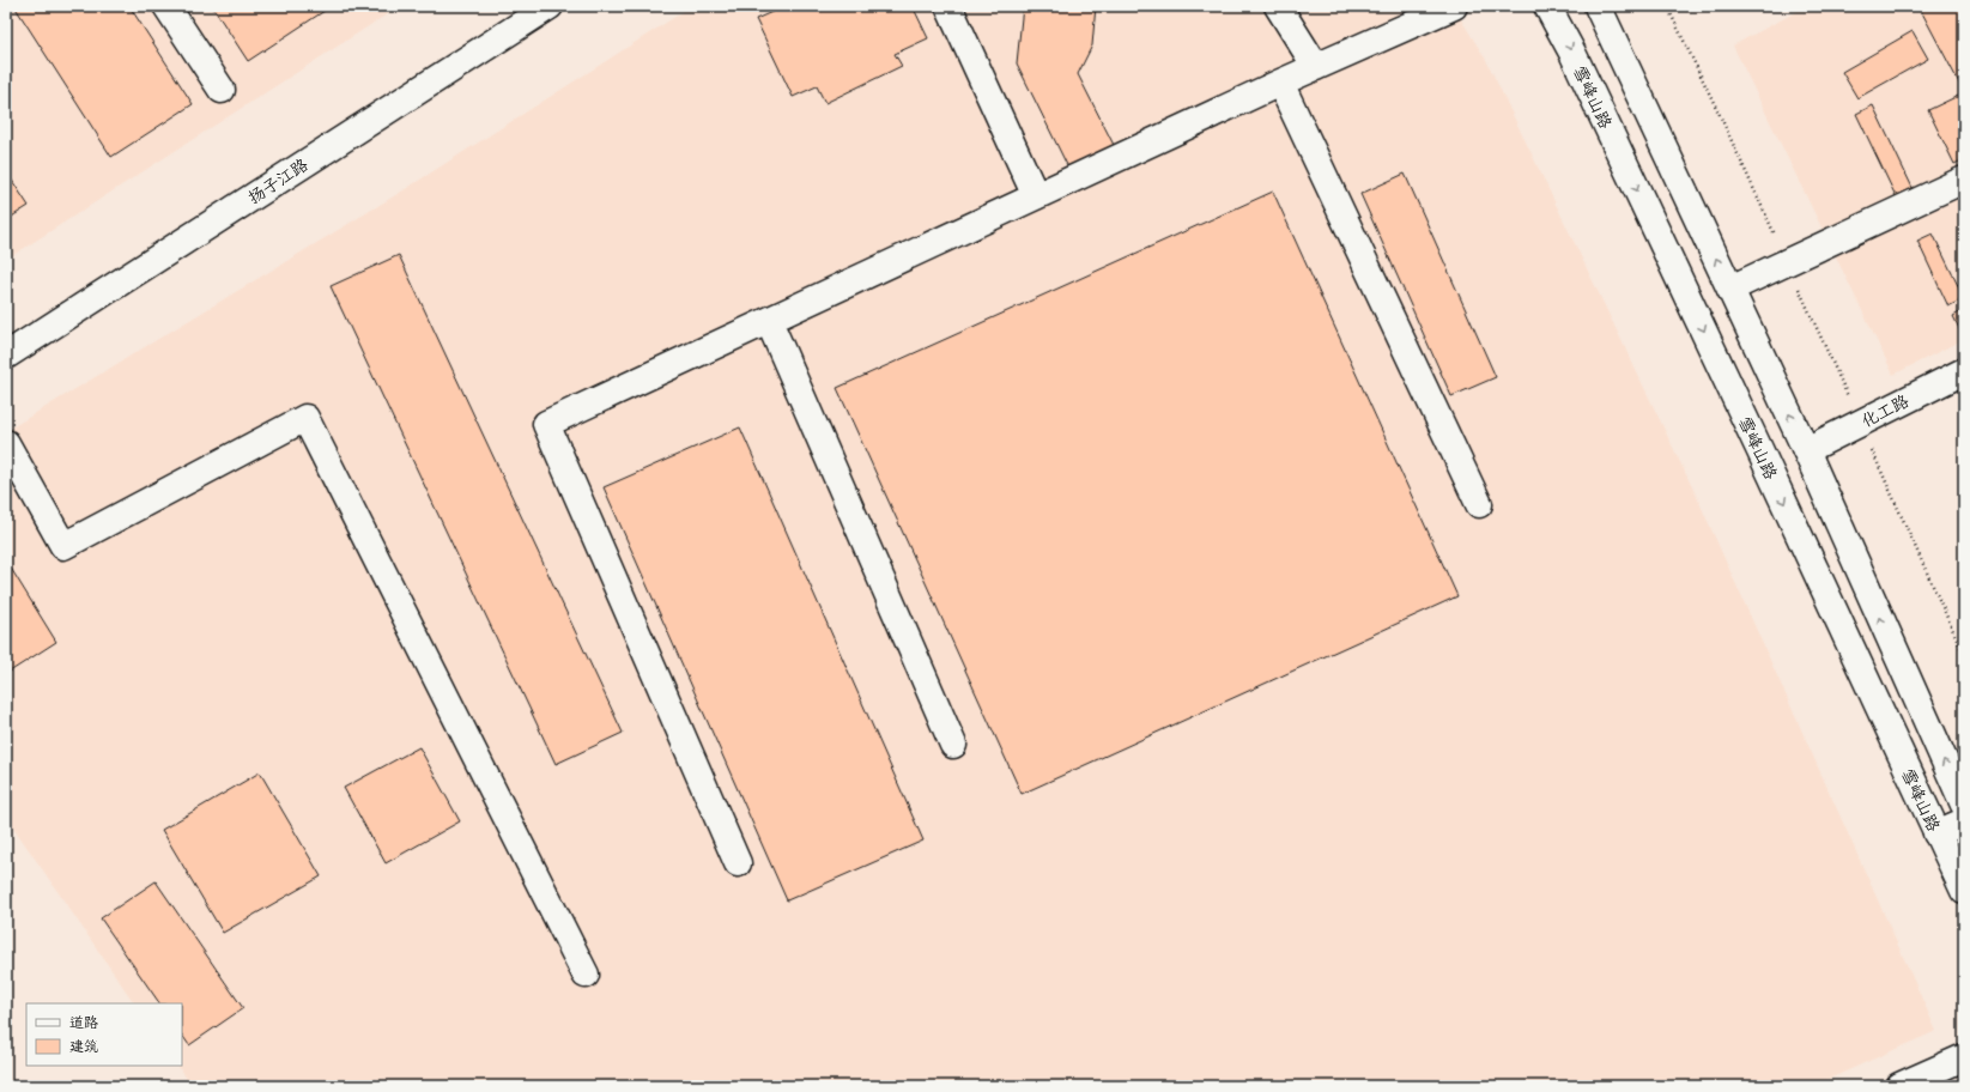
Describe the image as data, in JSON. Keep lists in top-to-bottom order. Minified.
{"streets":{"main road":["雪峰山路","扬子江路","化工路"]},"legend":["道路","建筑"]}
